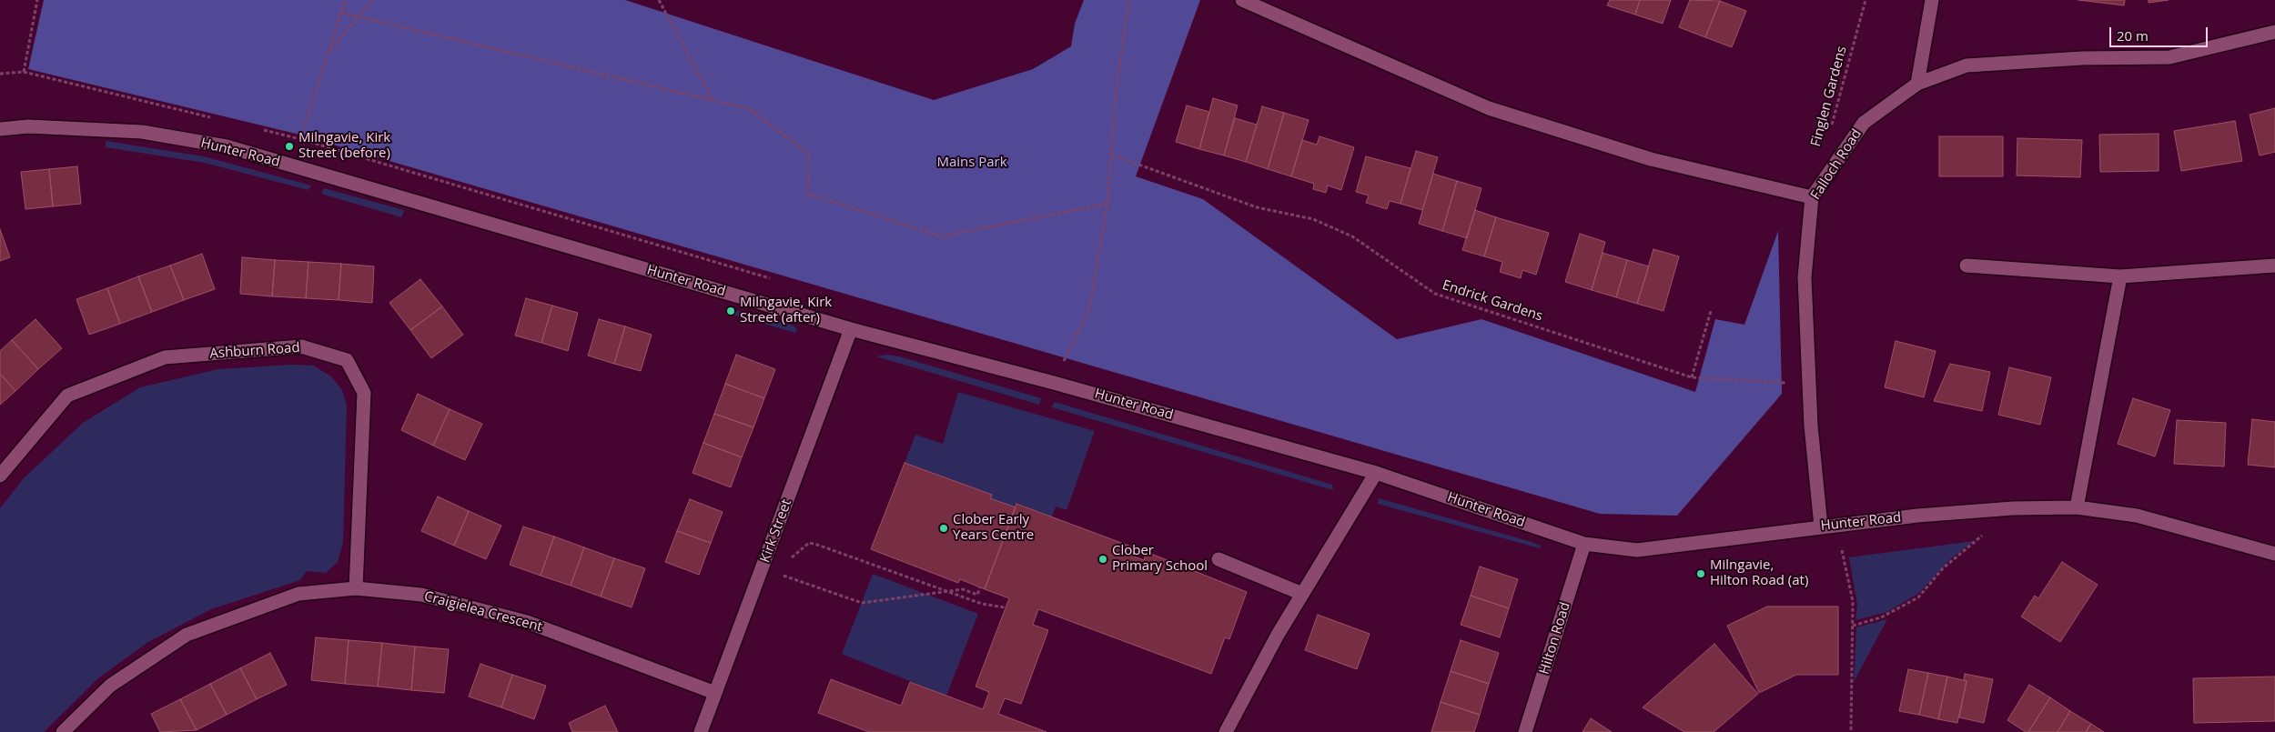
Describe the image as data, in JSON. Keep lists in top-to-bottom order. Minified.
{"streets":{"street":["Hunter Road","Falloch Road","Ashburn Road","Kirk Street","Craigielea Crescent","Hilton Road"],"path":["Finglen Gardens","Endrick Gardens"]},"crossings":[["Hunter Road","Falloch Road"],["Hunter Road","Kirk Street"],["Hunter Road","Hilton Road"],["Falloch Road","Endrick Gardens"],["Ashburn Road","Craigielea Crescent"],["Kirk Street","Craigielea Crescent"]],"parks":["Mains Park"],"places":["Milngavie, Kirk Street (before)","Milngavie, Kirk Street (after)","Clober Early Years Centre","Clober Primary School","Milngavie, Hilton Road (at)"],"scale_bar":"20 m"}
